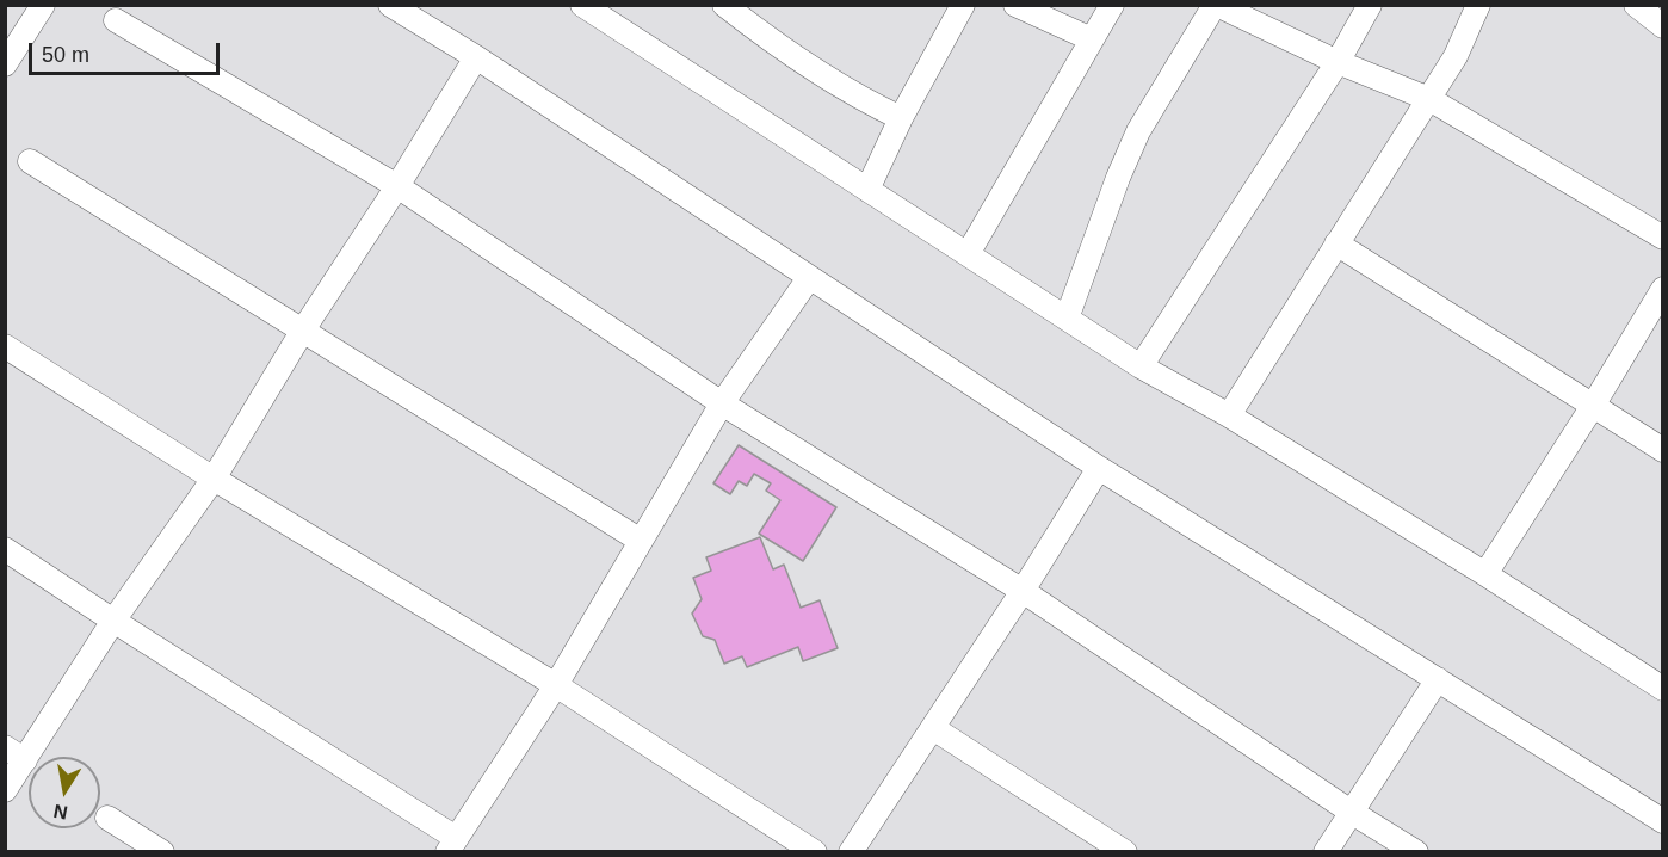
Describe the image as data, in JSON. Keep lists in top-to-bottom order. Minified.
{"scale_bar":"50 m","north":"bottom"}
